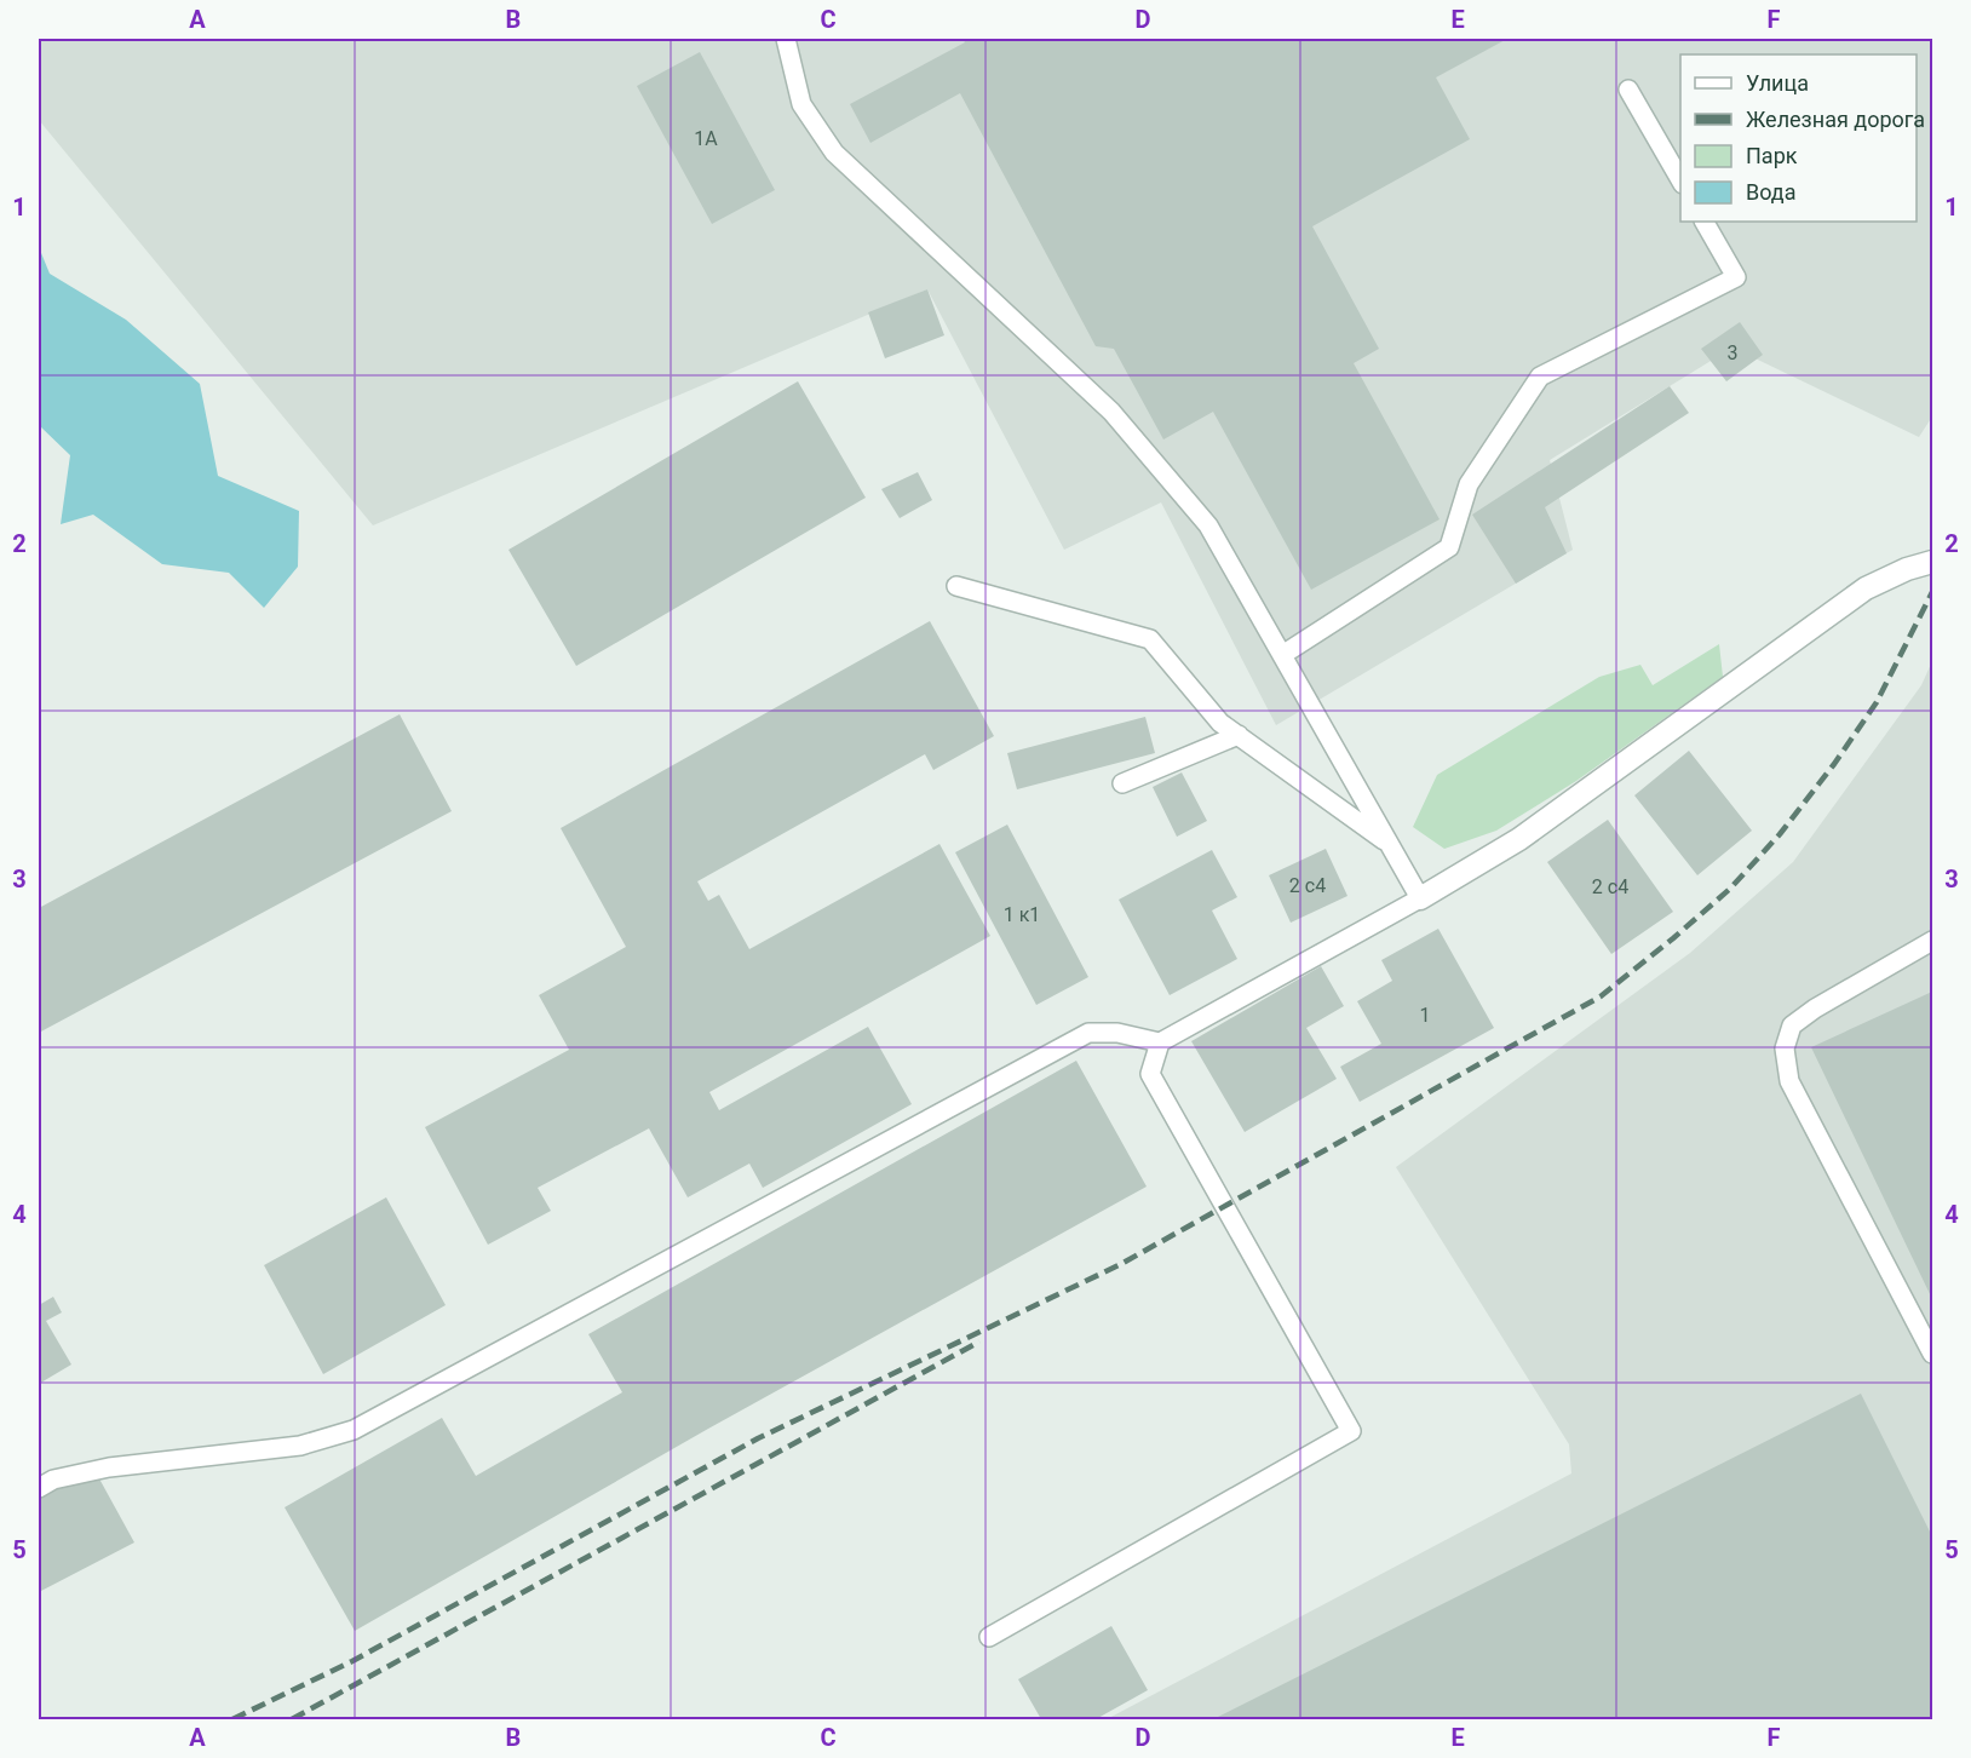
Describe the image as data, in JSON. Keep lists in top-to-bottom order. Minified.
{"house_numbers":["1А","3","2 с4","2 с4","1 к1","1"],"legend":["Улица","Железная дорога","Парк","Вода"],"grid":{"columns":["A","B","C","D","E","F"],"rows":["1","2","3","4","5"]}}
